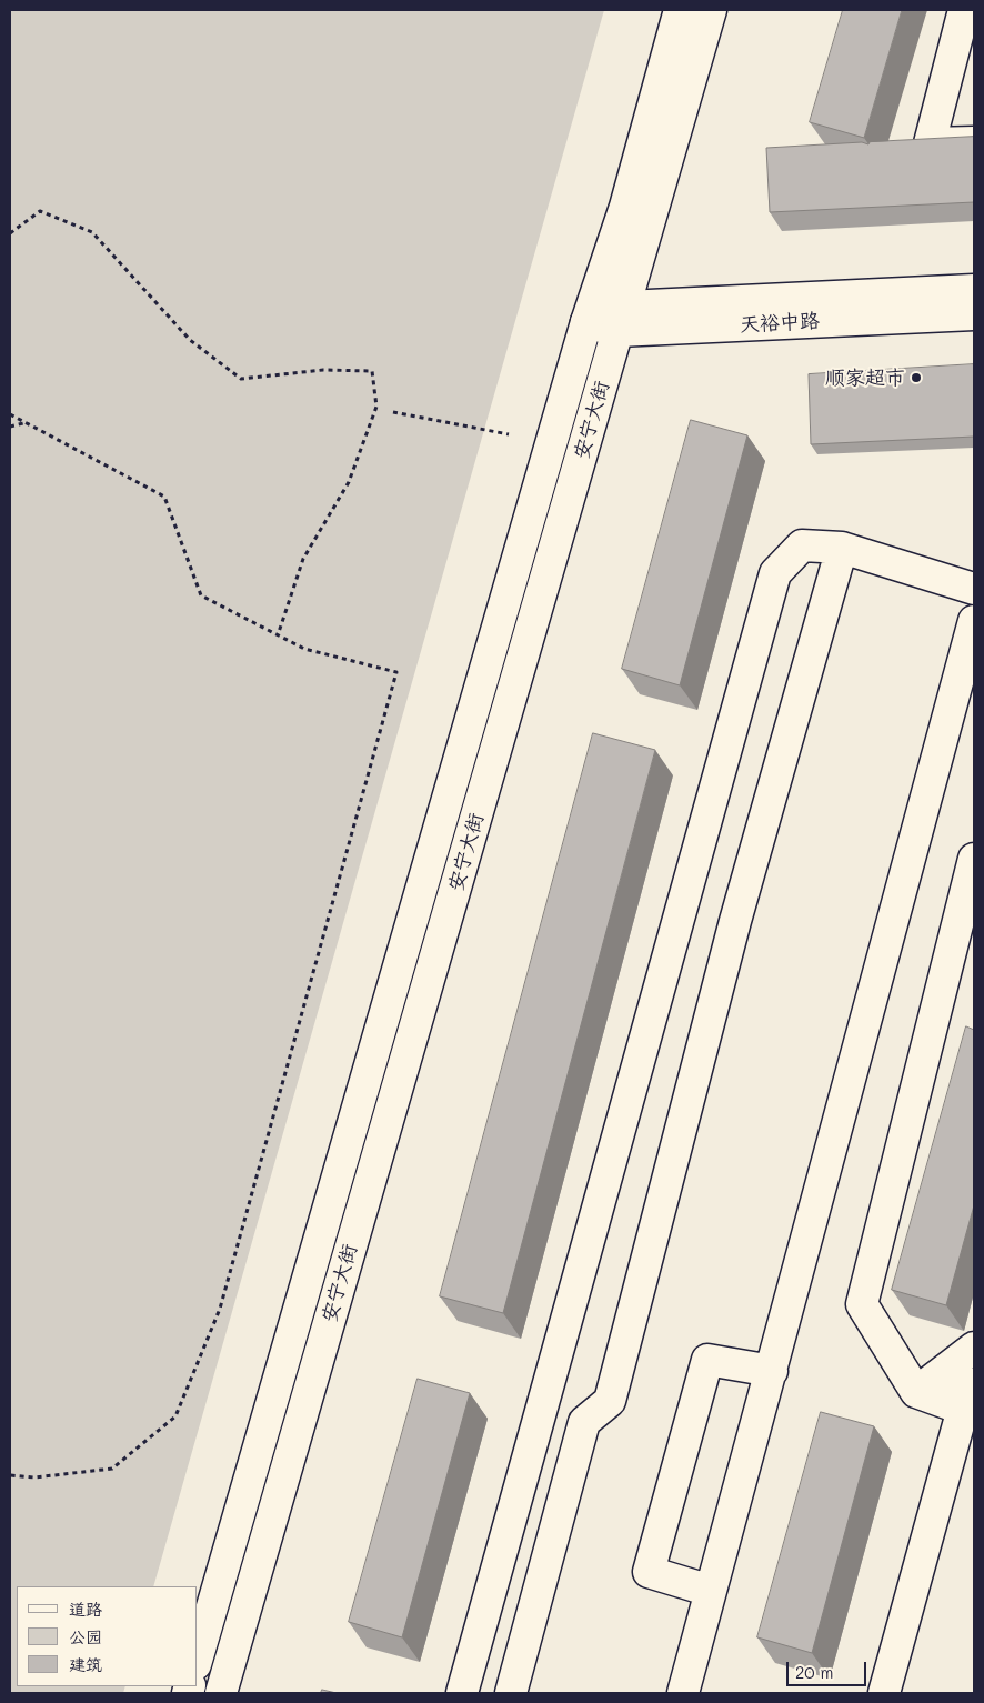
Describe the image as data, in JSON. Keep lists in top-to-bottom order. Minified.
{"streets":{"street":["天裕中路","安宁大街"]},"crossings":[["天裕中路","安宁大街"]],"places":["顺家超市"],"legend":["道路","公园","建筑"],"scale_bar":"20 m"}
